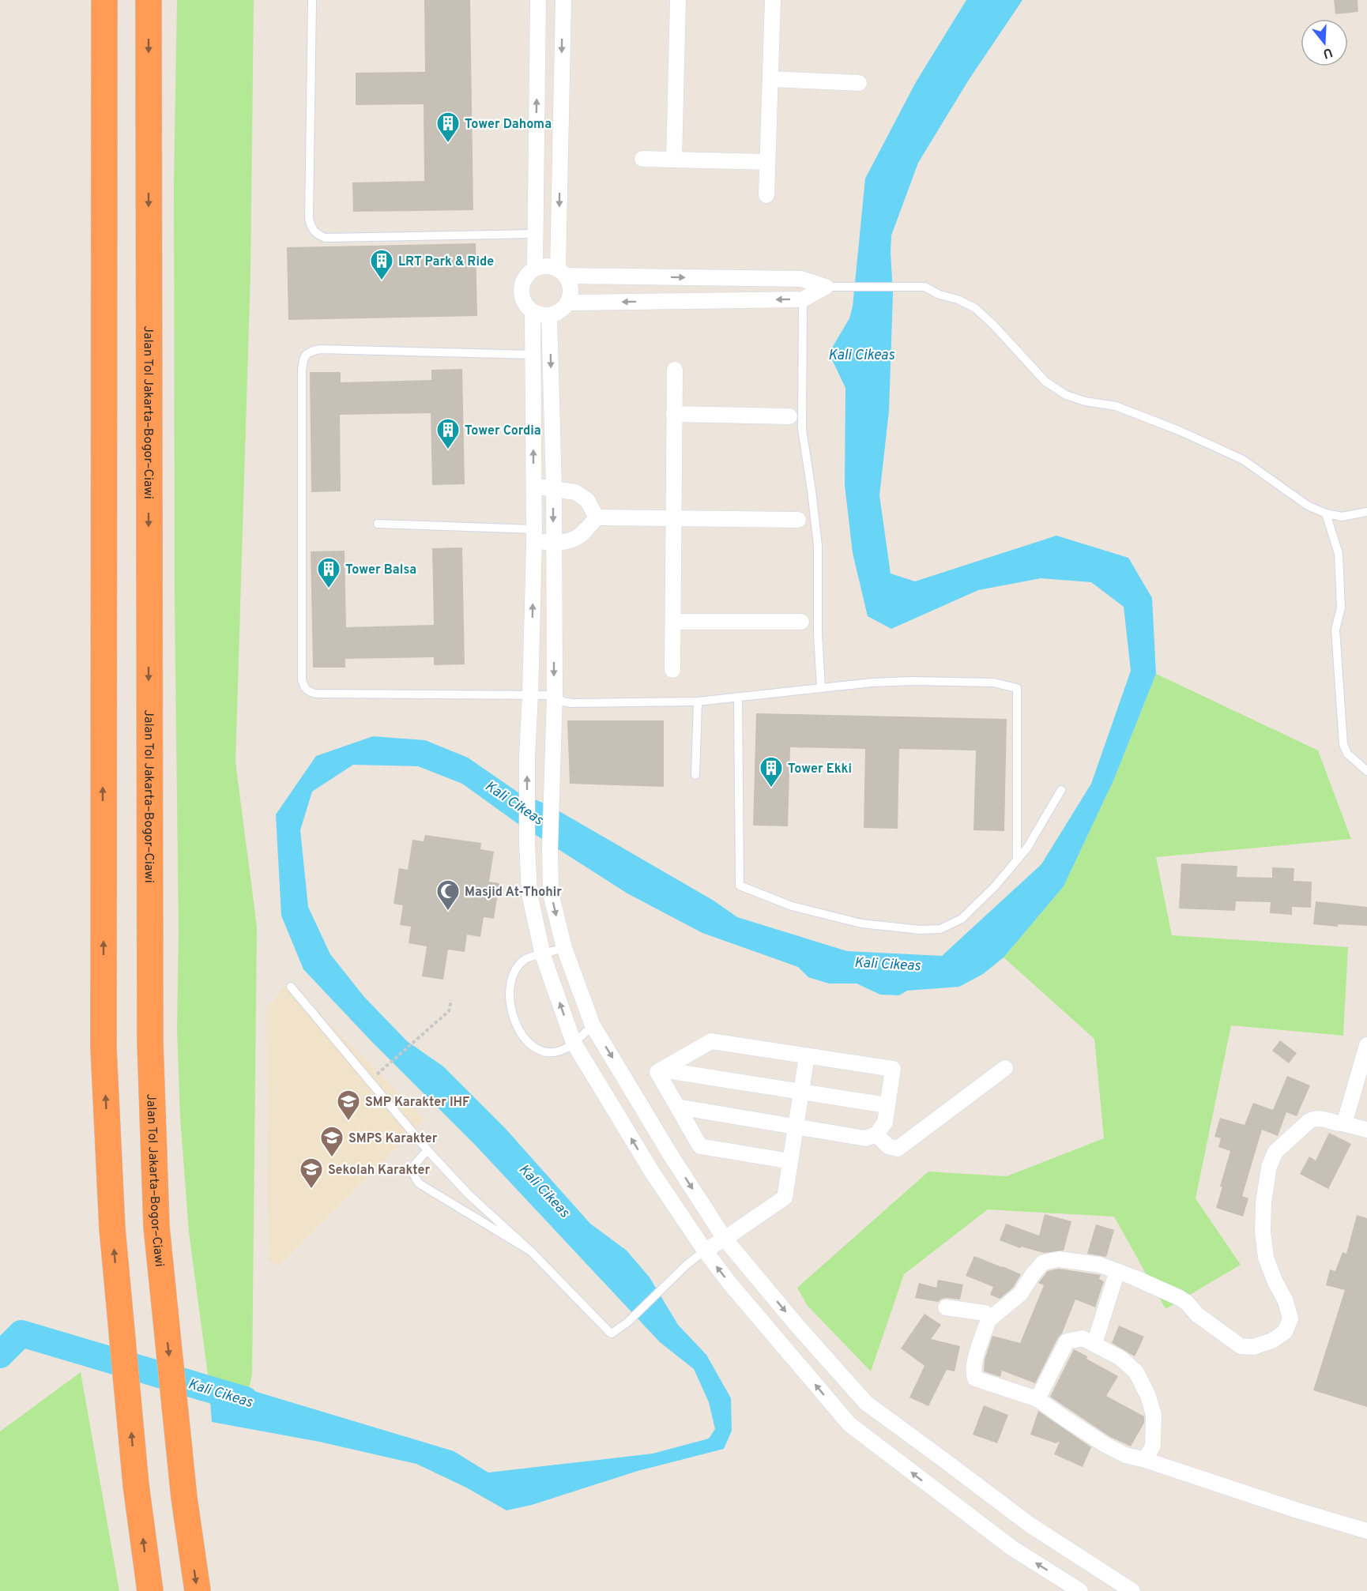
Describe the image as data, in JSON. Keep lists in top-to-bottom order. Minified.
{"streets":{"highway":["Jalan Tol Jakarta–Bogor–Ciawi"]},"water":["Kali Cikeas"],"places":{"building":["Tower Dahoma","LRT Park & Ride","Tower Cordia","Tower Balsa","Tower Ekki"],"mosque":["Masjid At-Thohir"],"school or university":["SMP Karakter IHF","SMPS Karakter","Sekolah Karakter"]},"north":"bottom"}
